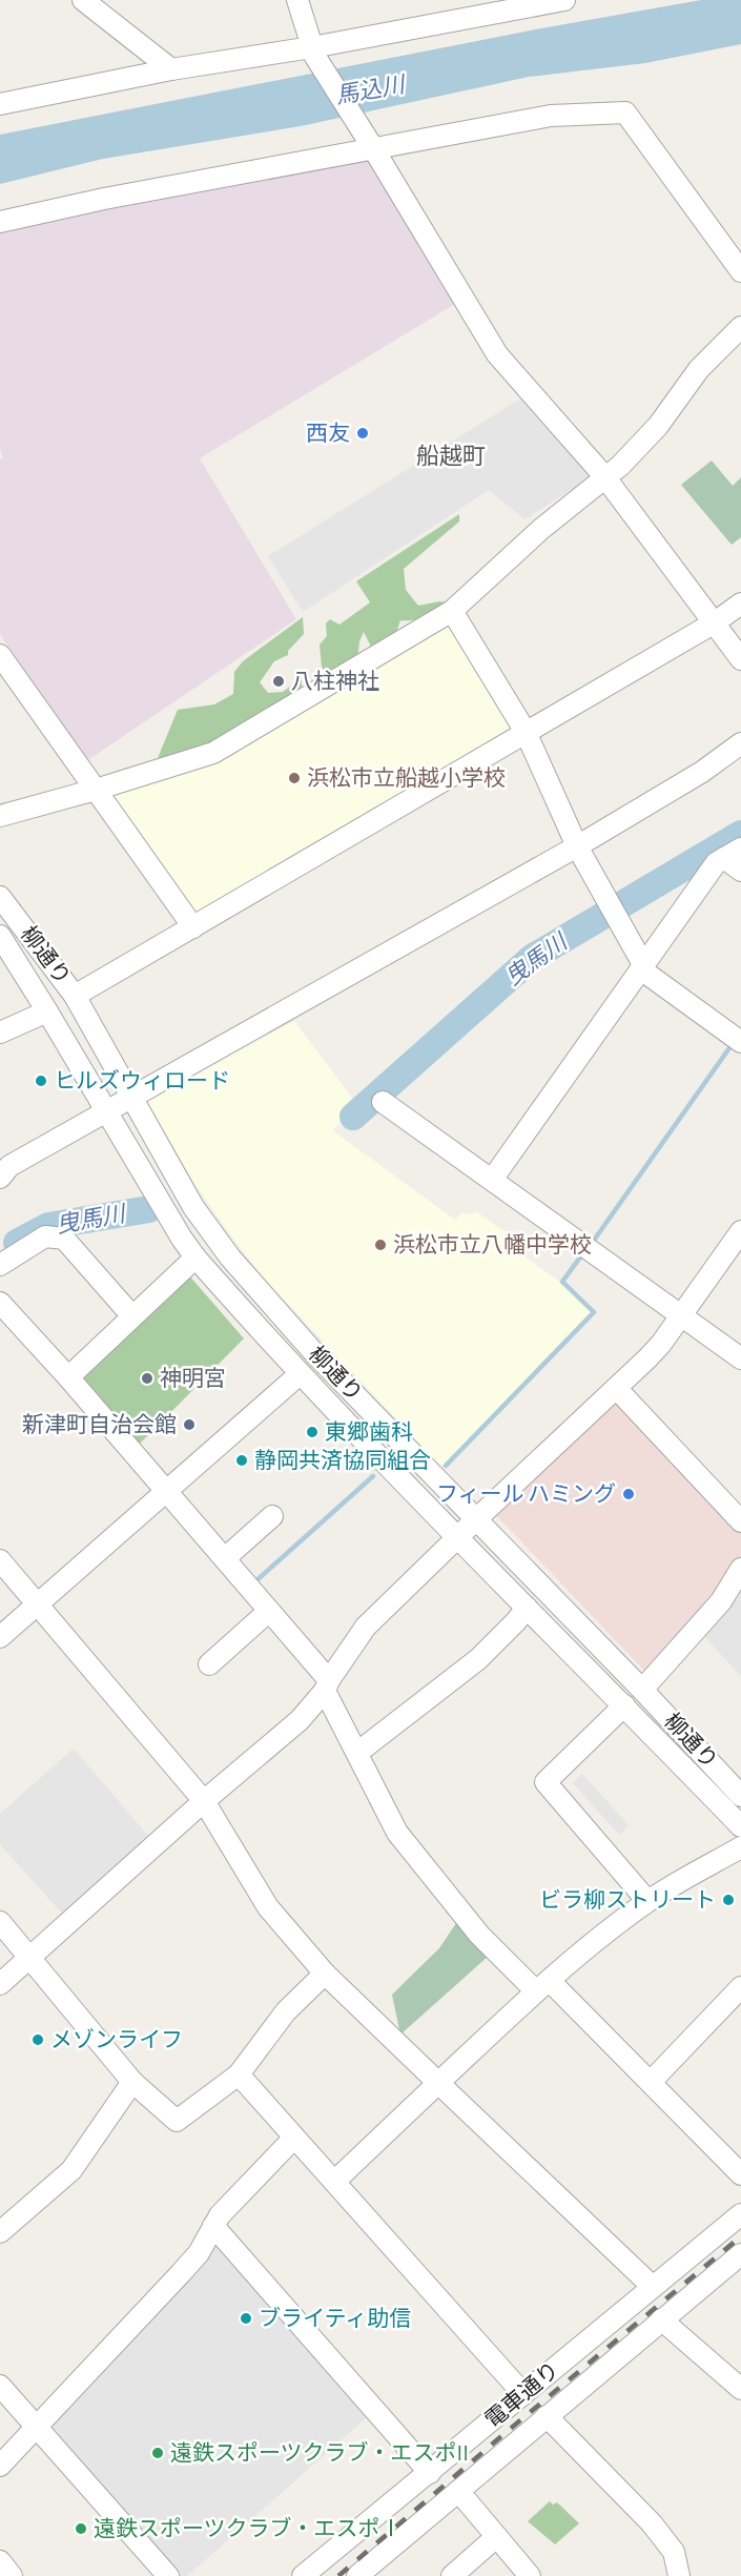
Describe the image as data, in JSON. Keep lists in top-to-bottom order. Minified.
{"streets":{"street":["柳通り","電車通り"]},"districts":["船越町"],"water":["馬込川","曳馬川"],"places":["西友","八柱神社","浜松市立船越小学校","ヒルズウィロード","浜松市立八幡中学校","神明宮","新津町自治会館","東郷歯科","静岡共済協同組合","フィール ハミング","ビラ柳ストリート","メゾンライフ","ブライティ助信","遠鉄スポーツクラブ・エスポII","遠鉄スポーツクラブ・エスポⅠ"]}
